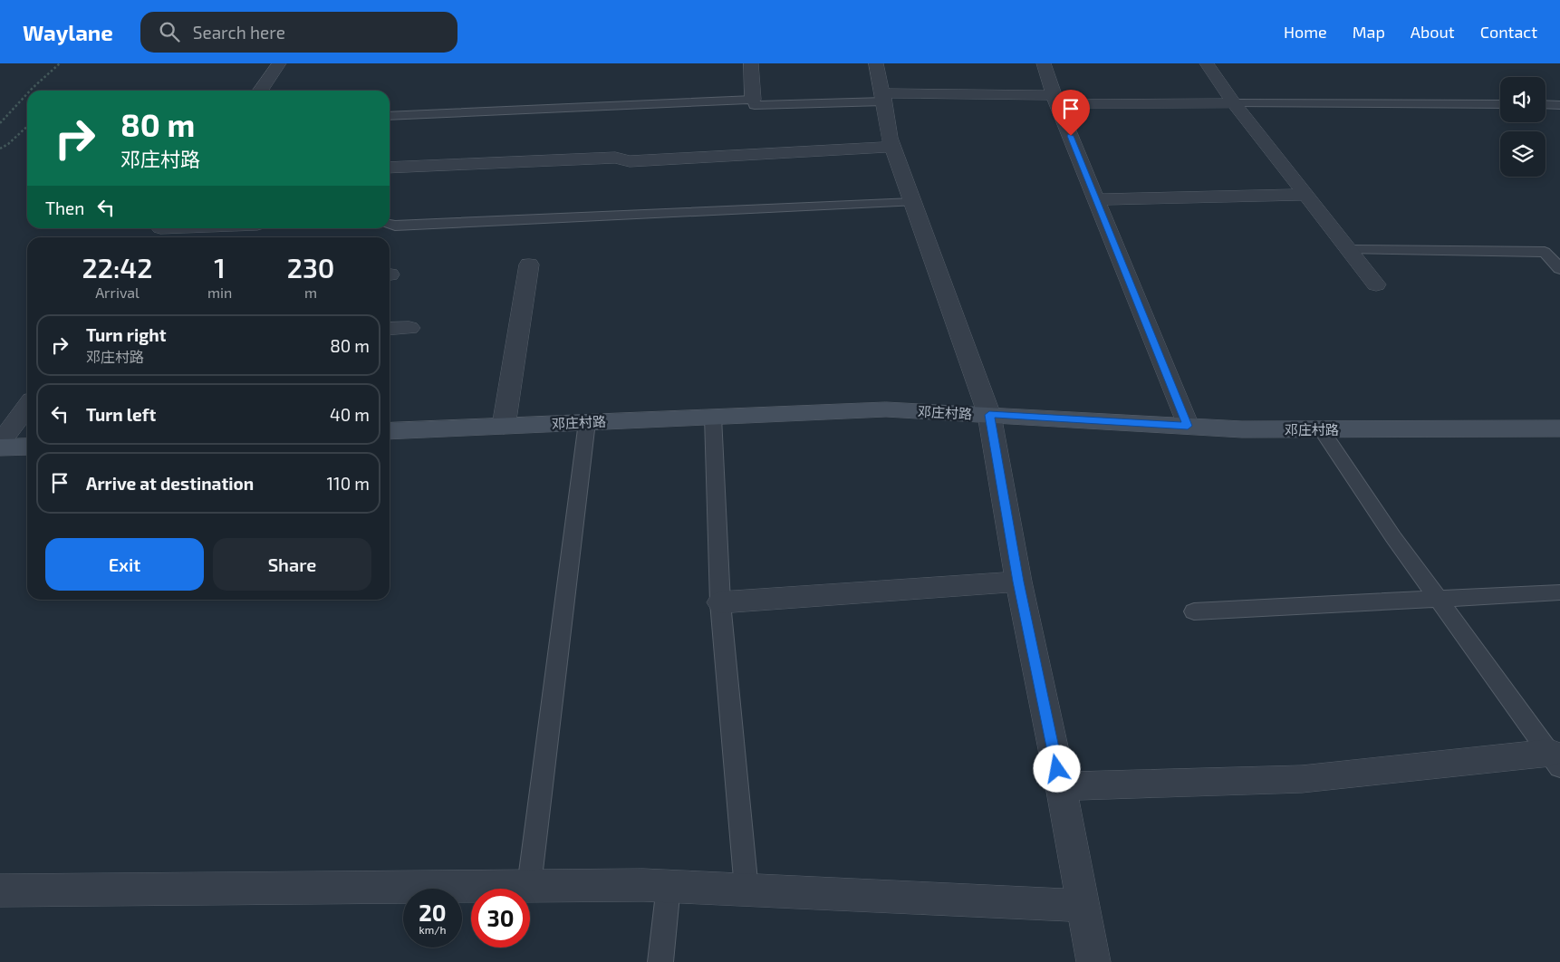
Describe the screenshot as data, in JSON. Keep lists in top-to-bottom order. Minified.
{"streets":{"street":["邓庄村路"]},"page":{"header":"Waylane","search":"Search here","nav":["Home","Map","About","Contact"],"turn":["80 m","邓庄村路"],"then":"Then","eta":["22:42","Arrival","1","min","230","m"],"list":[{"name":"Turn right","note":"邓庄村路","value":"80 m"},{"name":"Turn left","value":"40 m"},{"name":"Arrive at destination","value":"110 m"}],"buttons":["Exit","Share"],"speed":"20 km/h","limit":"30"}}
